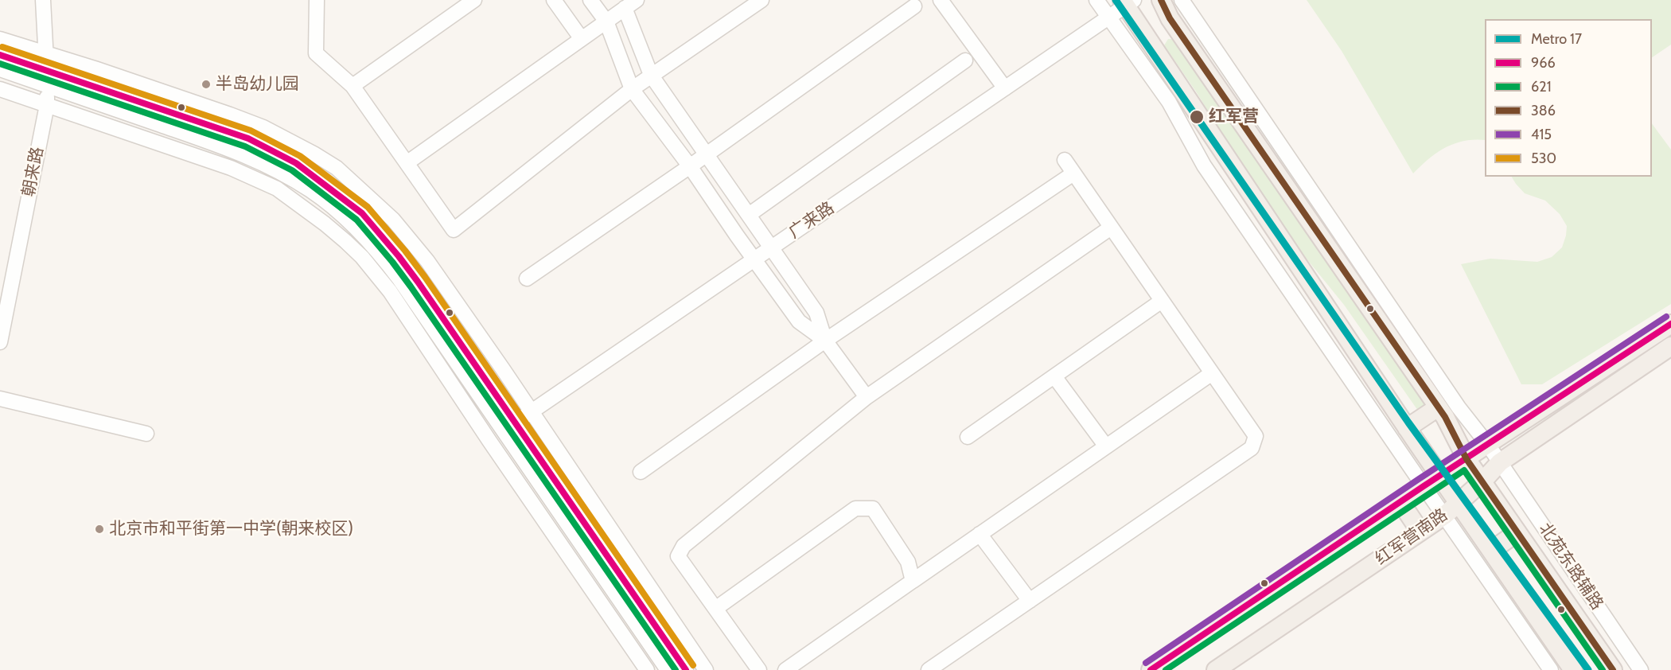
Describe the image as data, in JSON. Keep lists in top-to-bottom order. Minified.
{"streets":{"main road":["红军营南路"],"street":["朝来路","广来路","北苑东路辅路"]},"crossings":[["红军营南路","北苑东路辅路"]],"places":["半岛幼儿园","红军营","北京市和平街第一中学(朝来校区)"],"lines":["metro line 17","transit line 386","transit line 530","transit line 966","transit line 621","transit line 415"],"legend":["Metro 17","966","621","386","415","530"]}
